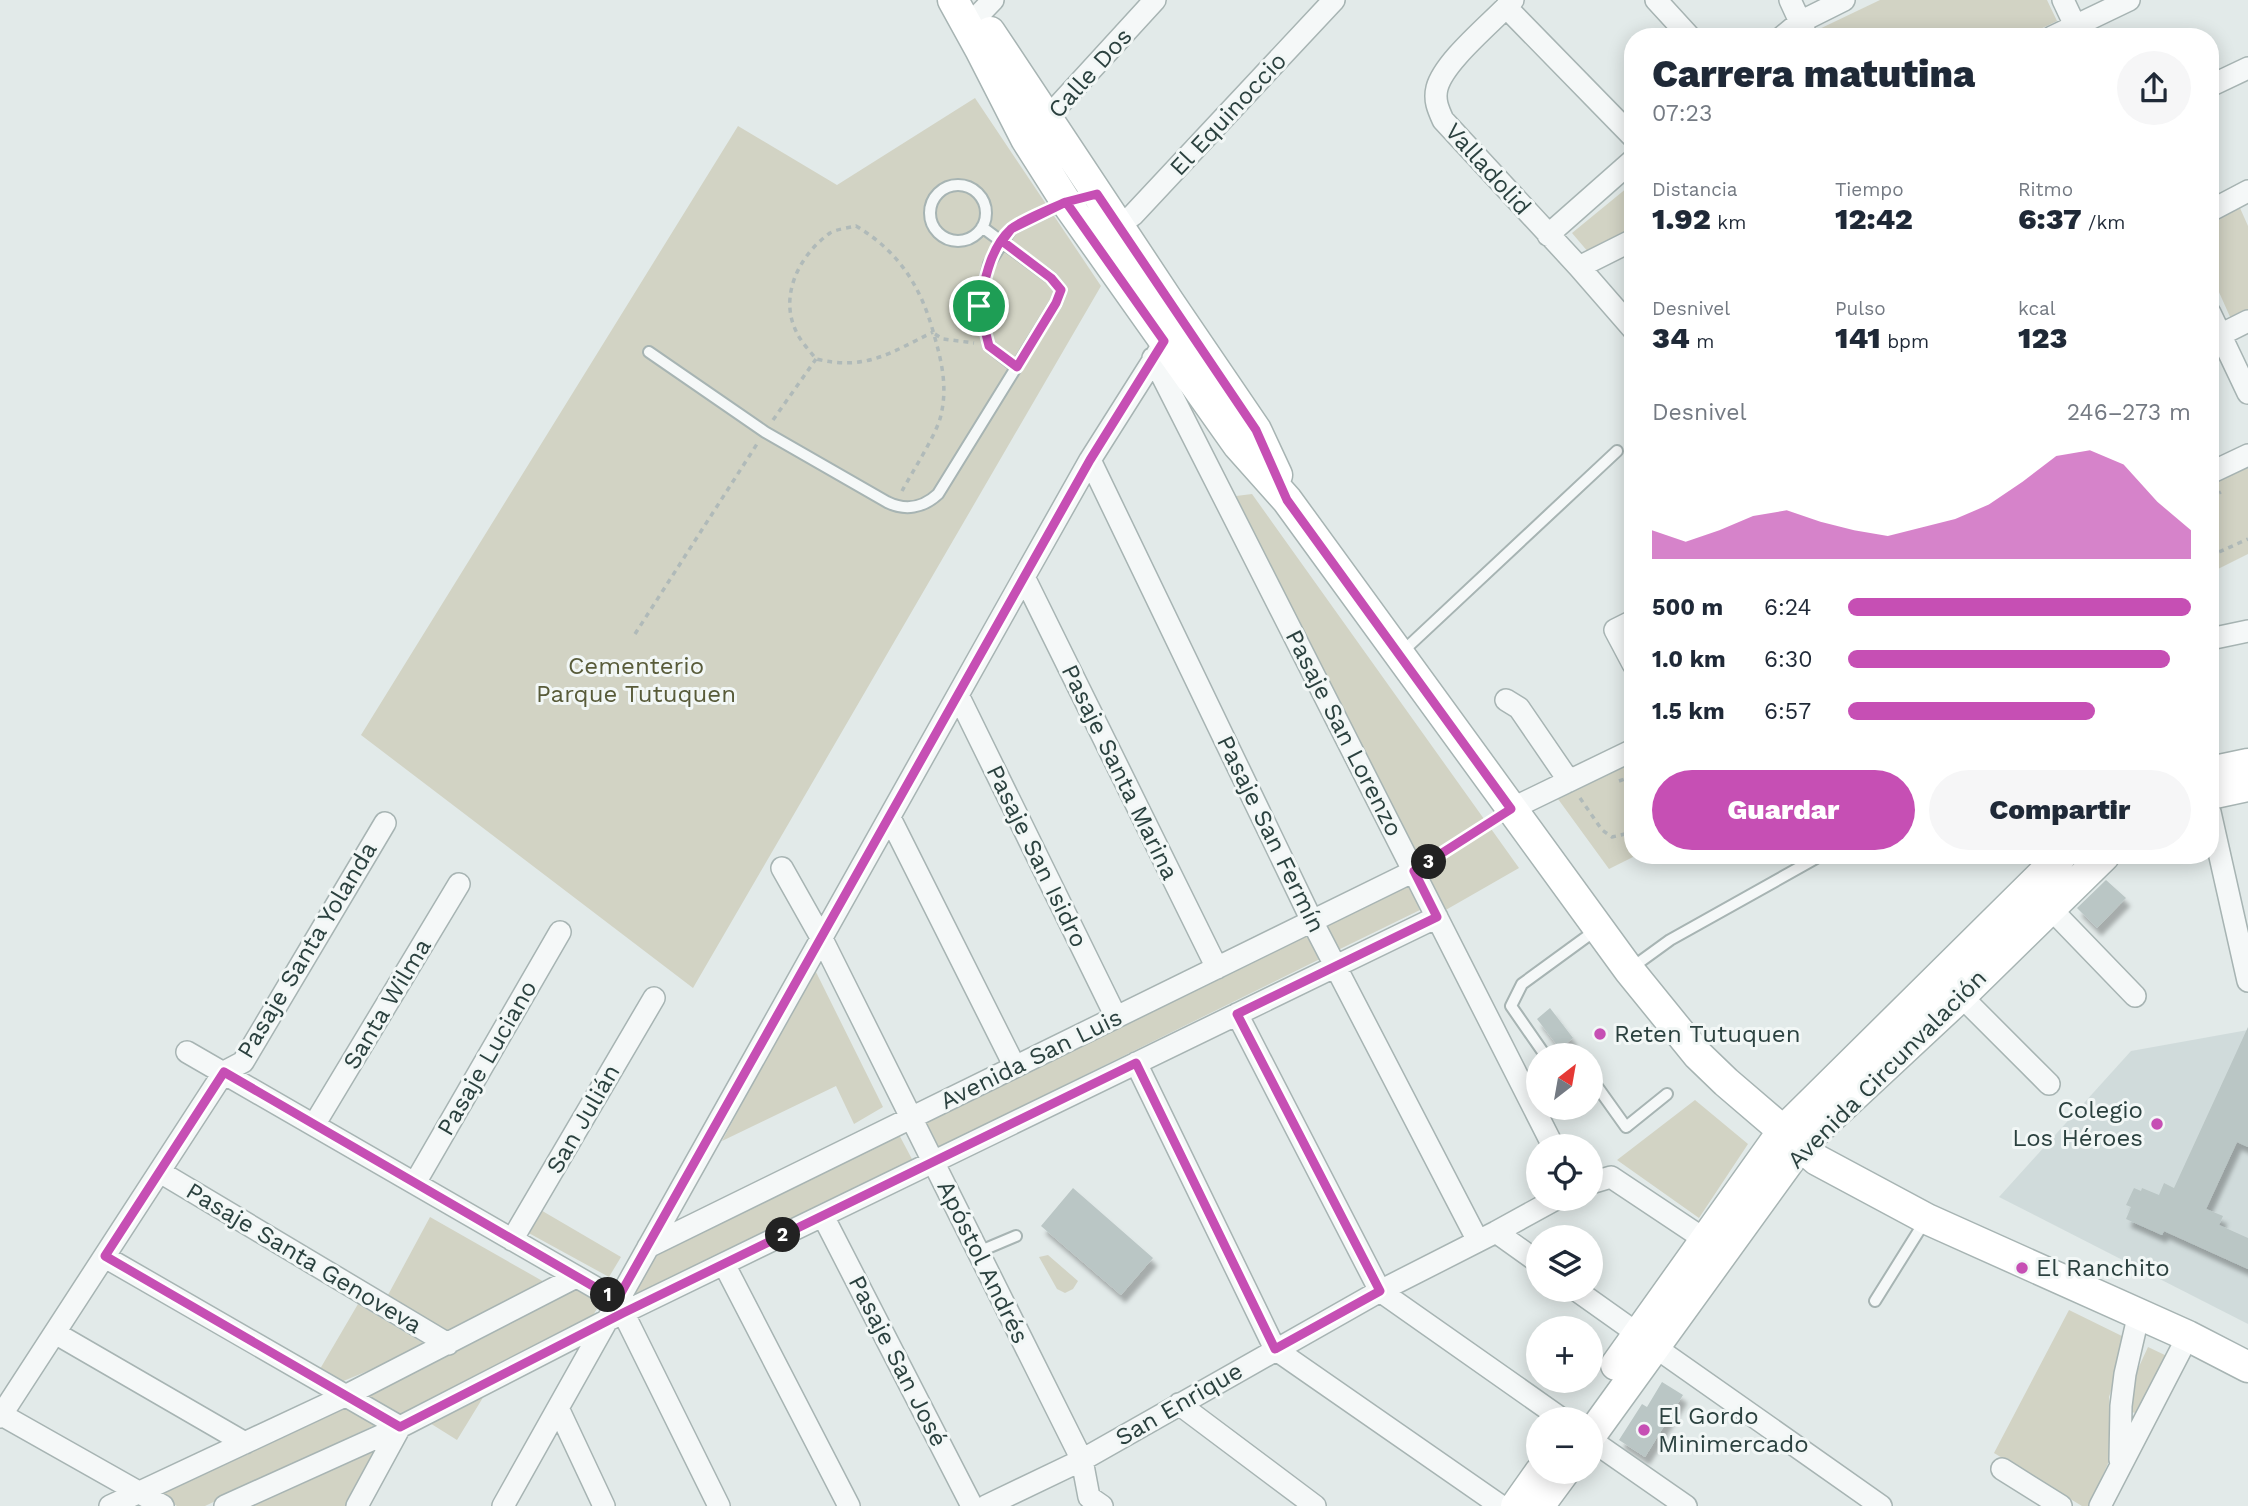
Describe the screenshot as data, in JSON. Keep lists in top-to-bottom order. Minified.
{"streets":{"street":["Calle Dos","El Equinoccio","Valladolid","Pasaje San Lorenzo","Pasaje Santa Marina","Pasaje San Fermín","Pasaje San Isidro","Pasaje Santa Yolanda","Santa Wilma","Pasaje Luciano","Avenida San Luis","Avenida Circunvalación","San Julián","Pasaje Santa Genoveva","Apóstol Andrés","Pasaje San José","San Enrique"]},"crossings":[["Pasaje San Lorenzo","Avenida San Luis"],["Pasaje Santa Marina","Avenida San Luis"],["Pasaje San Fermín","Avenida San Luis"],["Pasaje San Fermín","San Enrique"],["Pasaje San Isidro","Avenida San Luis"],["Pasaje Santa Yolanda","Pasaje Santa Genoveva"],["Avenida San Luis","Apóstol Andrés"],["Avenida San Luis","Pasaje San José"],["Apóstol Andrés","San Enrique"]],"parks":["Cementerio Parque Tutuquen"],"places":["Reten Tutuquen","Colegio Los Héroes","El Ranchito","El Gordo Minimercado"],"north":"top right","page":{"heading":["Carrera matutina","07:23"],"stats":[["Distancia","1.92 km"],["Tiempo","12:42"],["Ritmo","6:37 /km"],["Desnivel","34 m"],["Pulso","141 bpm"],["kcal","123"]],"chart":["Desnivel","246–273 m"],"list":[{"name":"500 m","note":"6:24"},{"name":"1.0 km","note":"6:30"},{"name":"1.5 km","note":"6:57"}],"buttons":["Guardar","Compartir"],"pins":["3","2","1"],"map_buttons":["+","−"]}}
